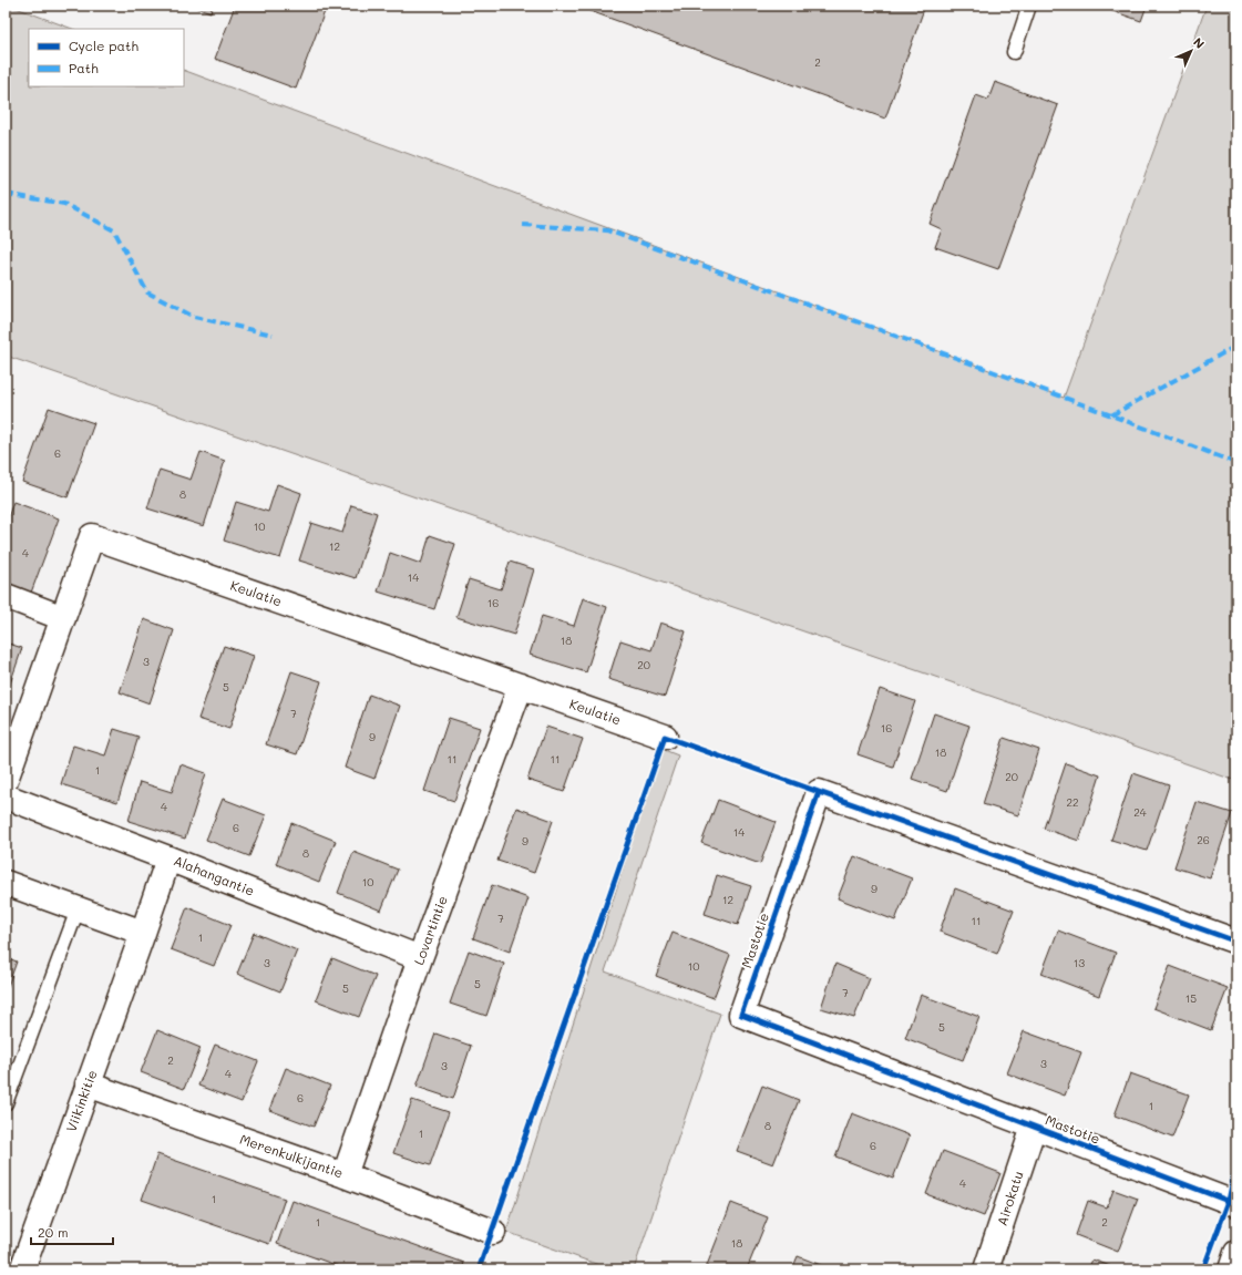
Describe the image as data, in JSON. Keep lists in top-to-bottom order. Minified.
{"streets":{"street":["Keulatie","Alahangantie","Lovartintie","Mastotie","Viikinkitie","Merenkulkijantie","Airokatu"]},"crossings":[["Keulatie","Lovartintie"],["Alahangantie","Lovartintie"],["Alahangantie","Viikinkitie"],["Lovartintie","Merenkulkijantie"],["Mastotie","Airokatu"],["Viikinkitie","Merenkulkijantie"]],"house_numbers":["2","6","8","10","12","4","14","16","18","3","20","5","7","16","9","18","11","11","1","20","22","4","24","6","14","26","9","8","10","9","12","7","11","1","3","13","10","5","5","7","15","5","2","3","3","4","6","1","8","1","6","4","1","1","2","18"],"legend":["Cycle path","Path"],"scale_bar":"20 m","north":"top right"}
